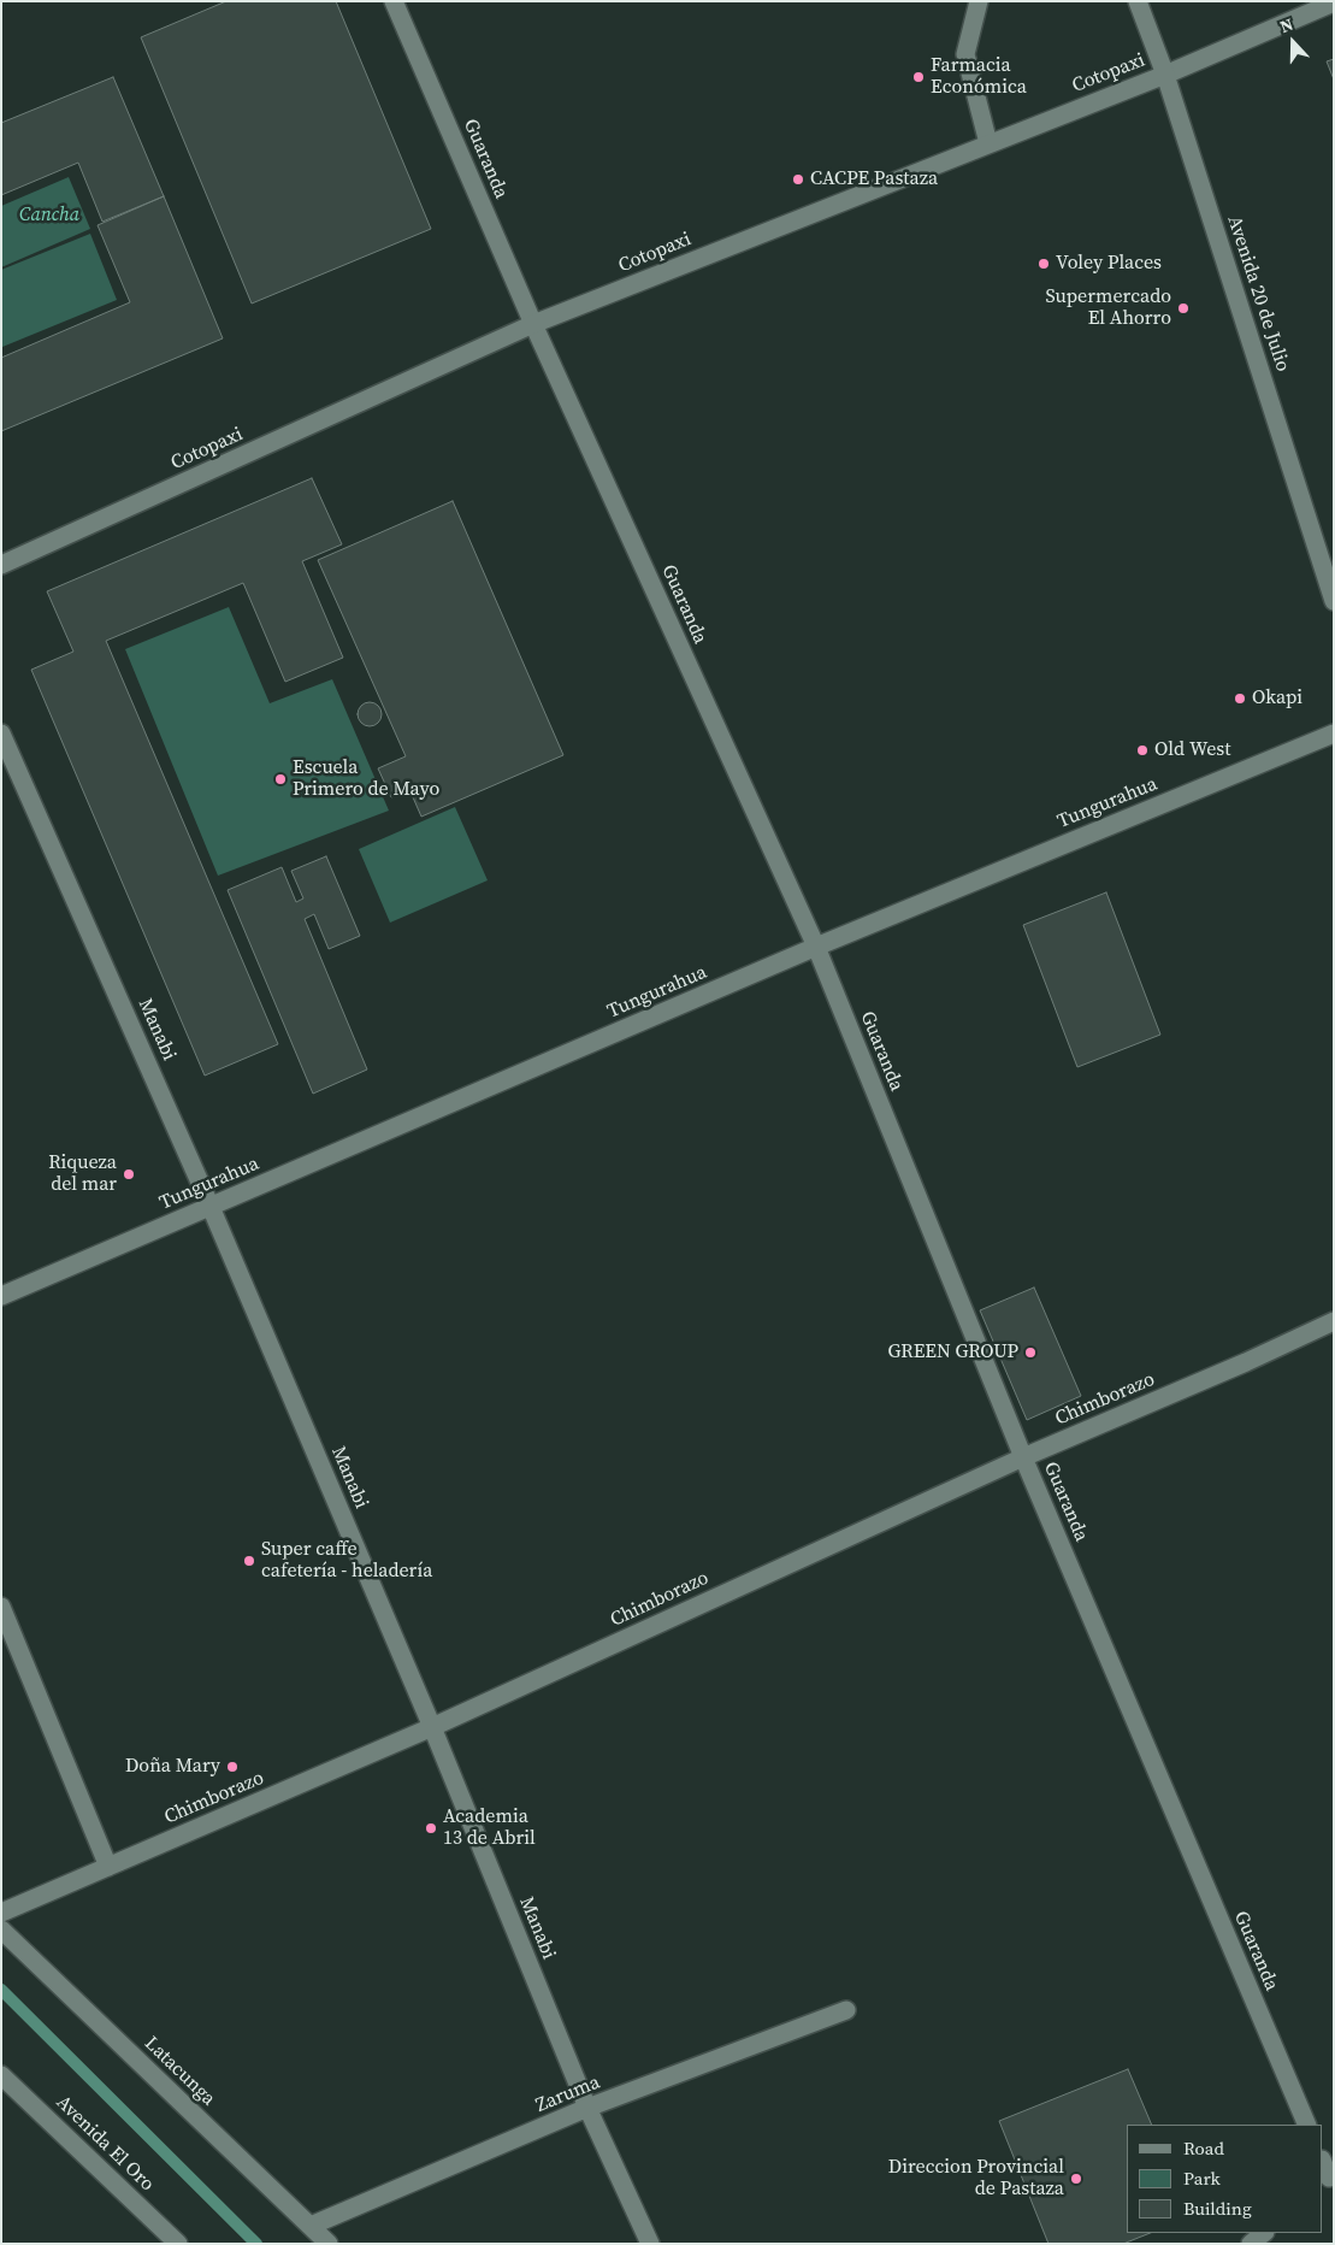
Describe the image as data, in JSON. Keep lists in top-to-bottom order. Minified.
{"streets":{"street":["Cotopaxi","Guaranda","Avenida 20 de Julio","Tungurahua","Manabi","Chimborazo","Latacunga","Zaruma","Avenida El Oro"]},"crossings":[["Cotopaxi","Guaranda"],["Cotopaxi","Avenida 20 de Julio"],["Guaranda","Tungurahua"],["Guaranda","Chimborazo"],["Tungurahua","Manabi"],["Manabi","Chimborazo"],["Manabi","Zaruma"],["Latacunga","Zaruma"]],"parks":["Cancha"],"places":["Farmacia Económica","CACPE Pastaza","Voley Places","Supermercado El Ahorro","Okapi","Old West","Escuela Primero de Mayo","Riqueza del mar","GREEN GROUP","Super caffe cafetería - heladería","Doña Mary","Academia 13 de Abril","Direccion Provincial de Pastaza"],"legend":["Road","Park","Building"],"north":"top"}
